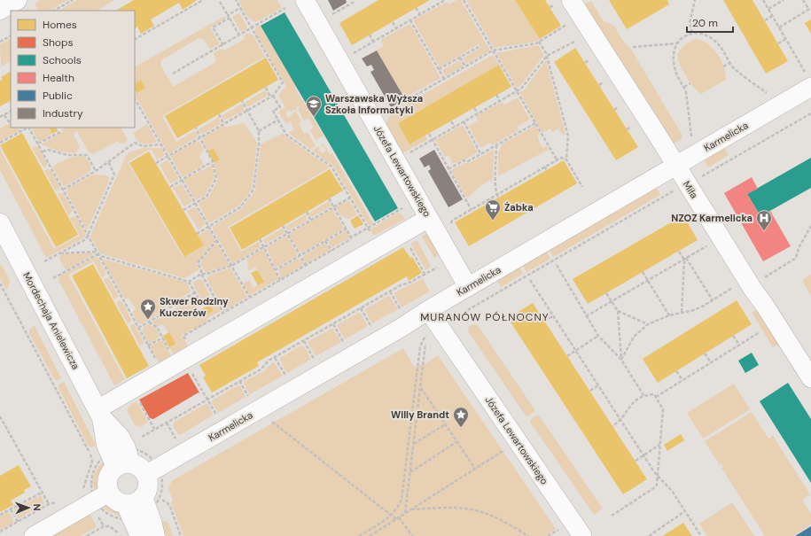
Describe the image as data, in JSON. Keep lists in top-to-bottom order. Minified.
{"streets":{"street":["Karmelicka","Józefa Lewartowskiego","Miła","Mordechaja Anielewicza"]},"crossings":[["Karmelicka","Józefa Lewartowskiego"],["Karmelicka","Miła"],["Karmelicka","Mordechaja Anielewicza"]],"districts":["MURANÓW PÓŁNOCNY"],"places":{"school or university":["Warszawska Wyższa Szkoła Informatyki"],"supermarket":["Żabka"],"hospital":["NZOZ Karmelicka"],"place":["Skwer Rodziny Kuczerów","Willy Brandt"]},"legend":["Homes","Shops","Schools","Health","Public","Industry"],"scale_bar":"20 m","north":"right"}
